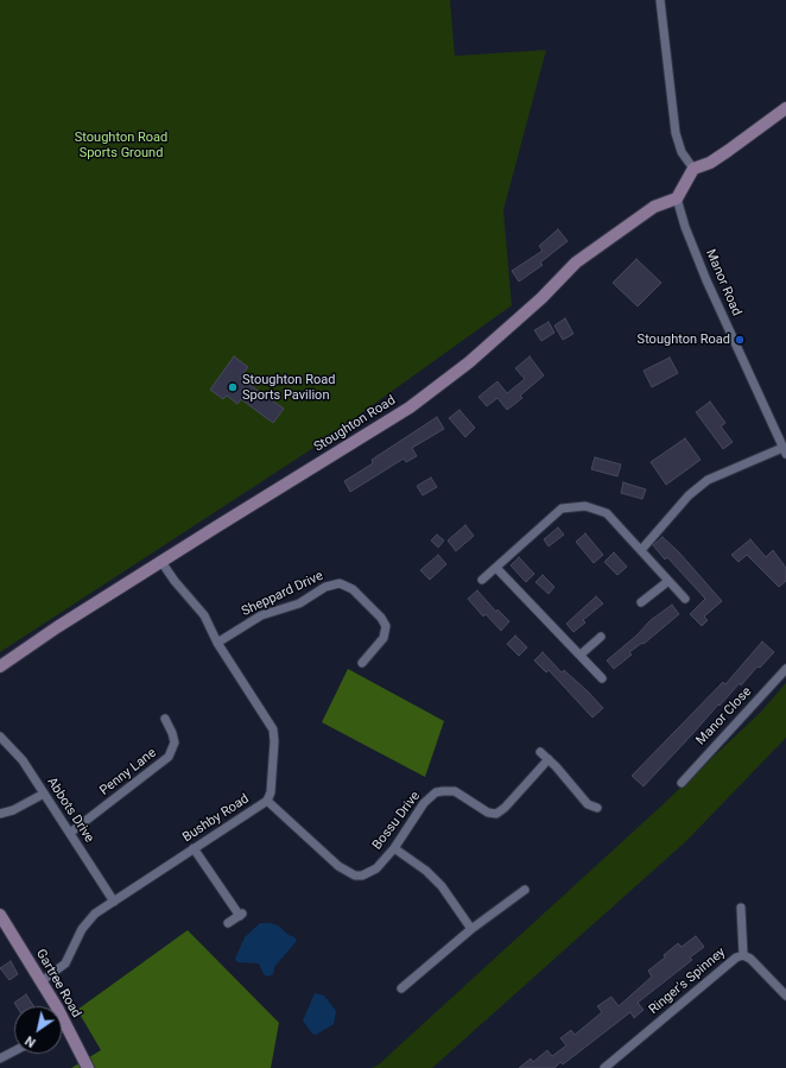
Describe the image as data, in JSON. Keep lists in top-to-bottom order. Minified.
{"streets":{"main road":["Stoughton Road","Gartree Road"],"street":["Manor Road","Sheppard Drive","Manor Close","Penny Lane","Abbots Drive","Bushby Road","Bossu Drive","Ringer's Spinney"]},"crossings":[["Manor Road","Stoughton Road"],["Stoughton Road","Bushby Road"],["Sheppard Drive","Bushby Road"],["Penny Lane","Abbots Drive"],["Abbots Drive","Bushby Road"],["Bushby Road","Bossu Drive"],["Bushby Road","Gartree Road"]],"parks":["Stoughton Road Sports Ground"],"places":["Stoughton Road","Stoughton Road Sports Pavilion"],"north":"bottom left"}
